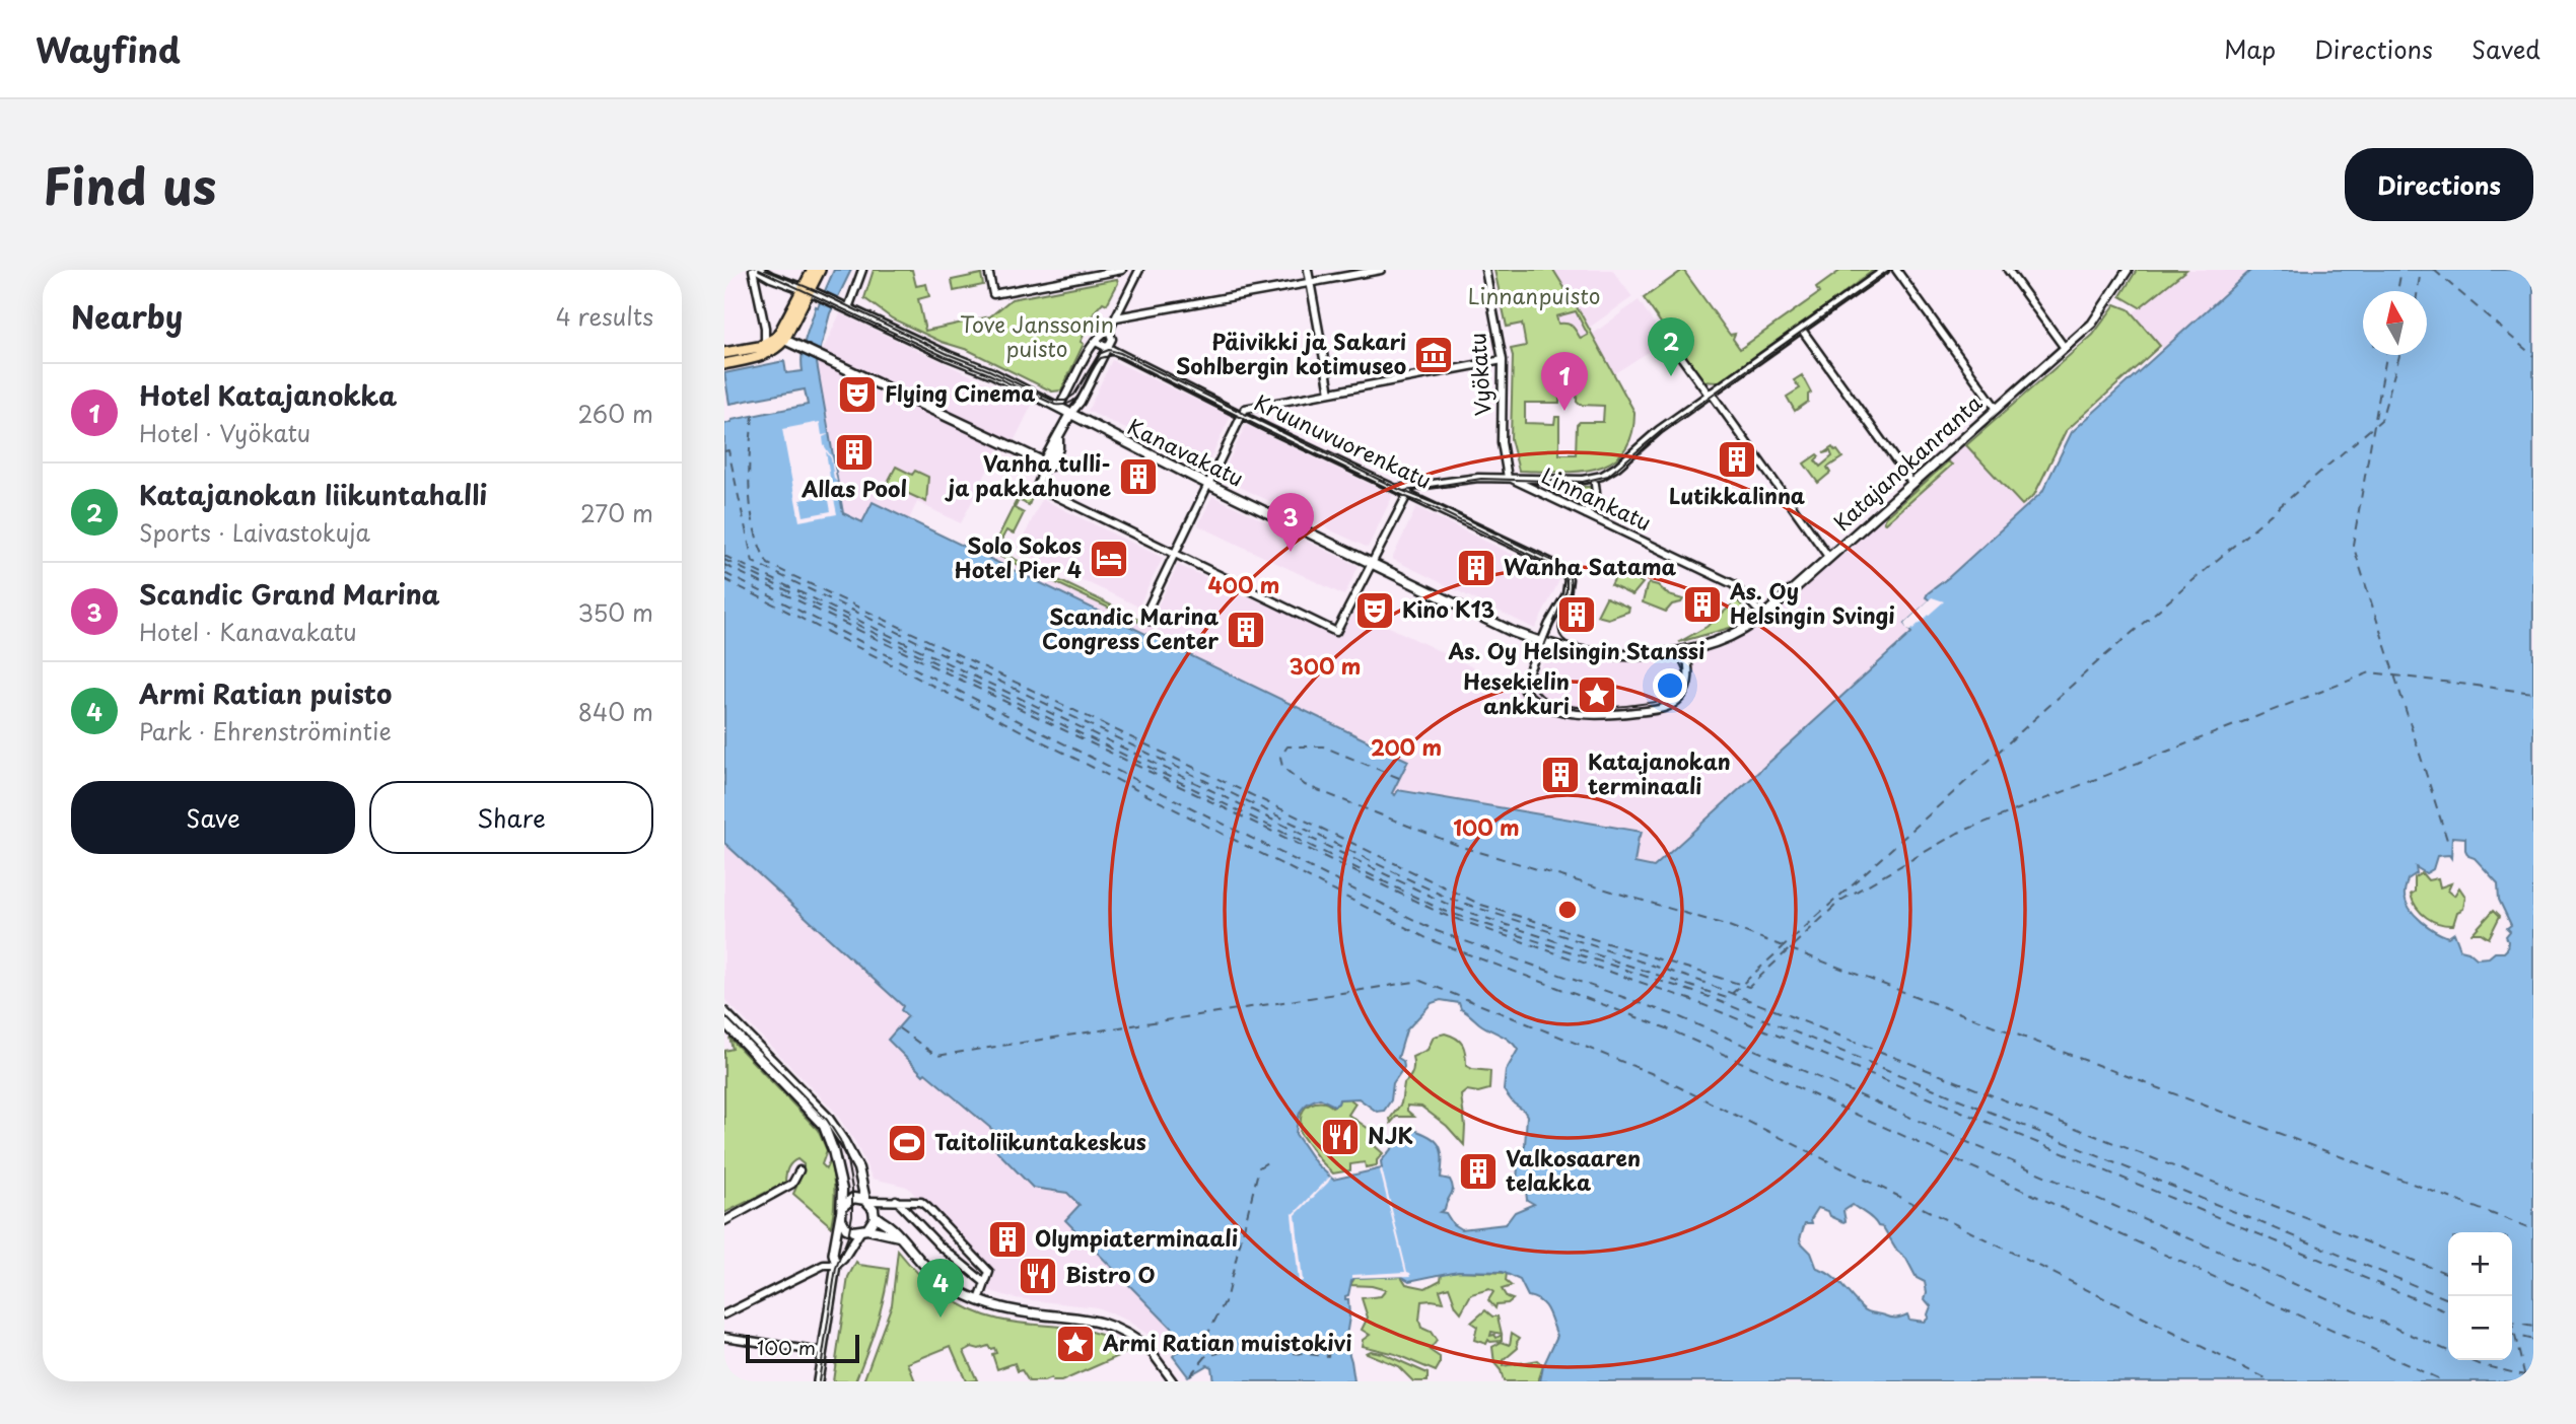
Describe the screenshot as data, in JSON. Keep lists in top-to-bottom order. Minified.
{"streets":{"main road":["Kanavakatu","Katajanokanranta"],"street":["Vyökatu","Kruunuvuorenkatu","Linnankatu"]},"crossings":[["Vyökatu","Linnankatu"],["Kruunuvuorenkatu","Kanavakatu"],["Kruunuvuorenkatu","Linnankatu"],["Kanavakatu","Katajanokanranta"],["Katajanokanranta","Linnankatu"]],"parks":["Linnanpuisto","Tove Janssonin puisto"],"places":{"museum":["Päivikki ja Sakari Sohlbergin kotimuseo"],"theatre":["Flying Cinema","Kino K13"],"building":["Allas Pool","Lutikkalinna","Vanha tulli- ja pakkahuone","Wanha Satama","As. Oy Helsingin Svingi","As. Oy Helsingin Stanssi","Scandic Marina Congress Center","Katajanokan terminaali","Valkosaaren telakka","Olympiaterminaali"],"hotel":["Solo Sokos Hotel Pier 4"],"place":["Hesekielin ankkuri","Armi Ratian muistokivi"],"restaurant":["NJK","Bistro O"],"sports":["Taitoliikuntakeskus"]},"scale_bar":"100 m","north":"top","page":{"header":"Wayfind","nav":["Map","Directions","Saved"],"title":"Find us","buttons":["Directions",["Save","Share"]],"heading":["Nearby","4 results"],"pins":["2","1","3","4"],"list":[{"mark":"1","name":"Hotel Katajanokka","note":"Hotel · Vyökatu","value":"260 m"},{"mark":"2","name":"Katajanokan liikuntahalli","note":"Sports · Laivastokuja","value":"270 m"},{"mark":"3","name":"Scandic Grand Marina","note":"Hotel · Kanavakatu","value":"350 m"},{"mark":"4","name":"Armi Ratian puisto","note":"Park · Ehrenströmintie","value":"840 m"}],"map_buttons":["+","−"],"scale":"100 m"},"rings":["400 m","300 m","200 m","100 m"]}
